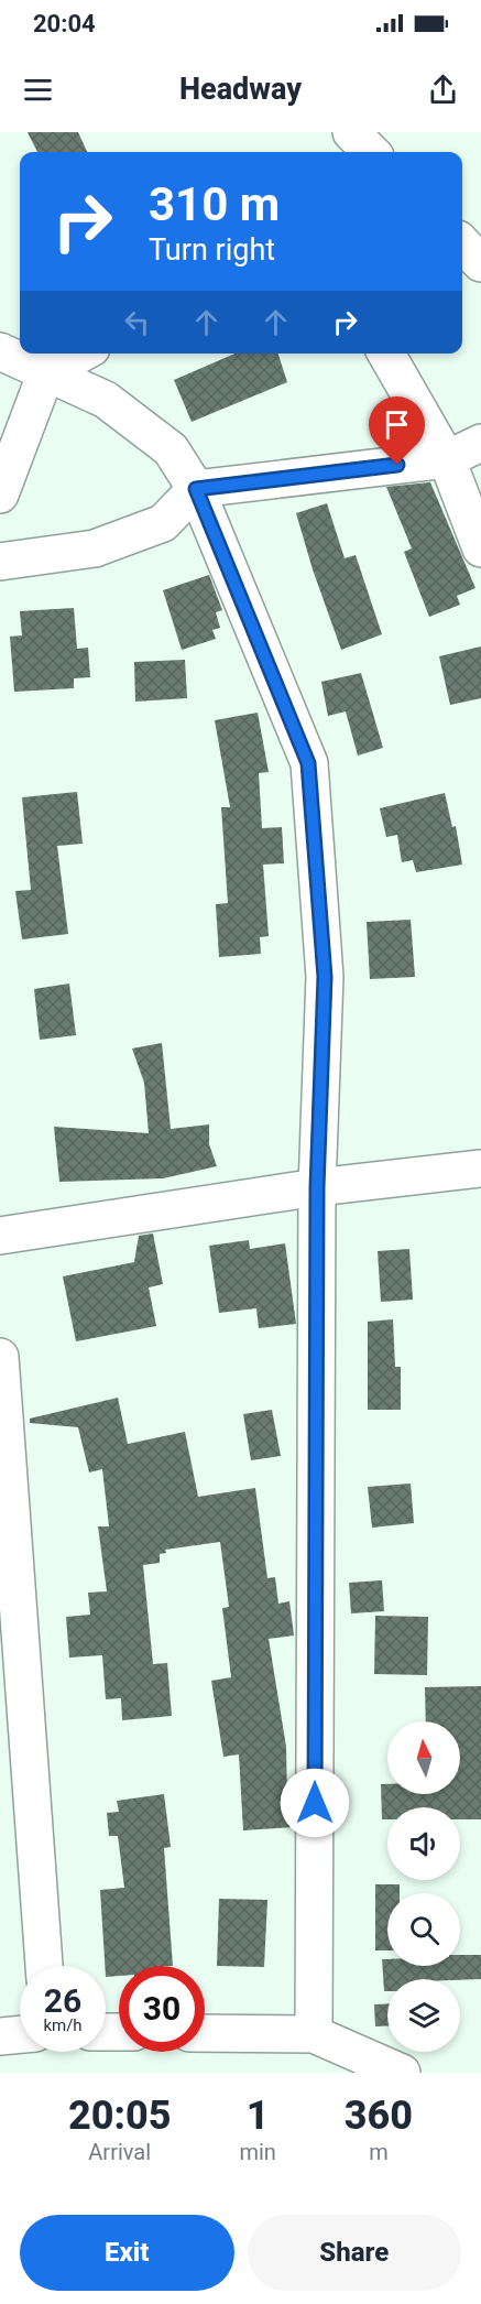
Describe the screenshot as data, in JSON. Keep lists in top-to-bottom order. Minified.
{"north":"top","page":{"status":"20:04","header":"Headway","turn":["310 m","Turn right"],"speed":"26 km/h","limit":"30","eta":["20:05","Arrival","1","min","360","m"],"buttons":["Exit","Share"]}}
